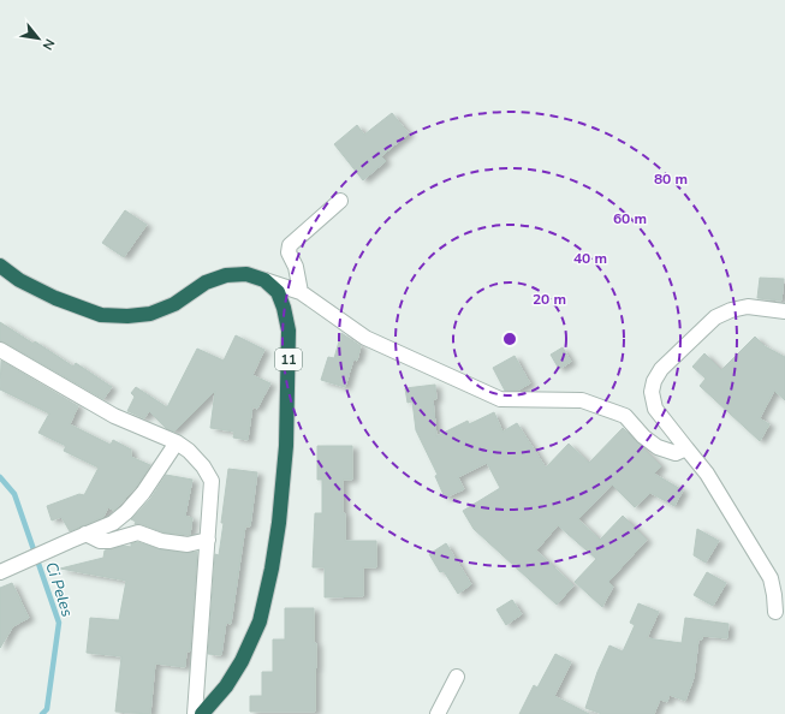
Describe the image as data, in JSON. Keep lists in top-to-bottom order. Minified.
{"streets":{"highway":["11"]},"water":["Ci Peles"],"north":"bottom right","rings":["80 m","60 m","40 m","20 m"]}
